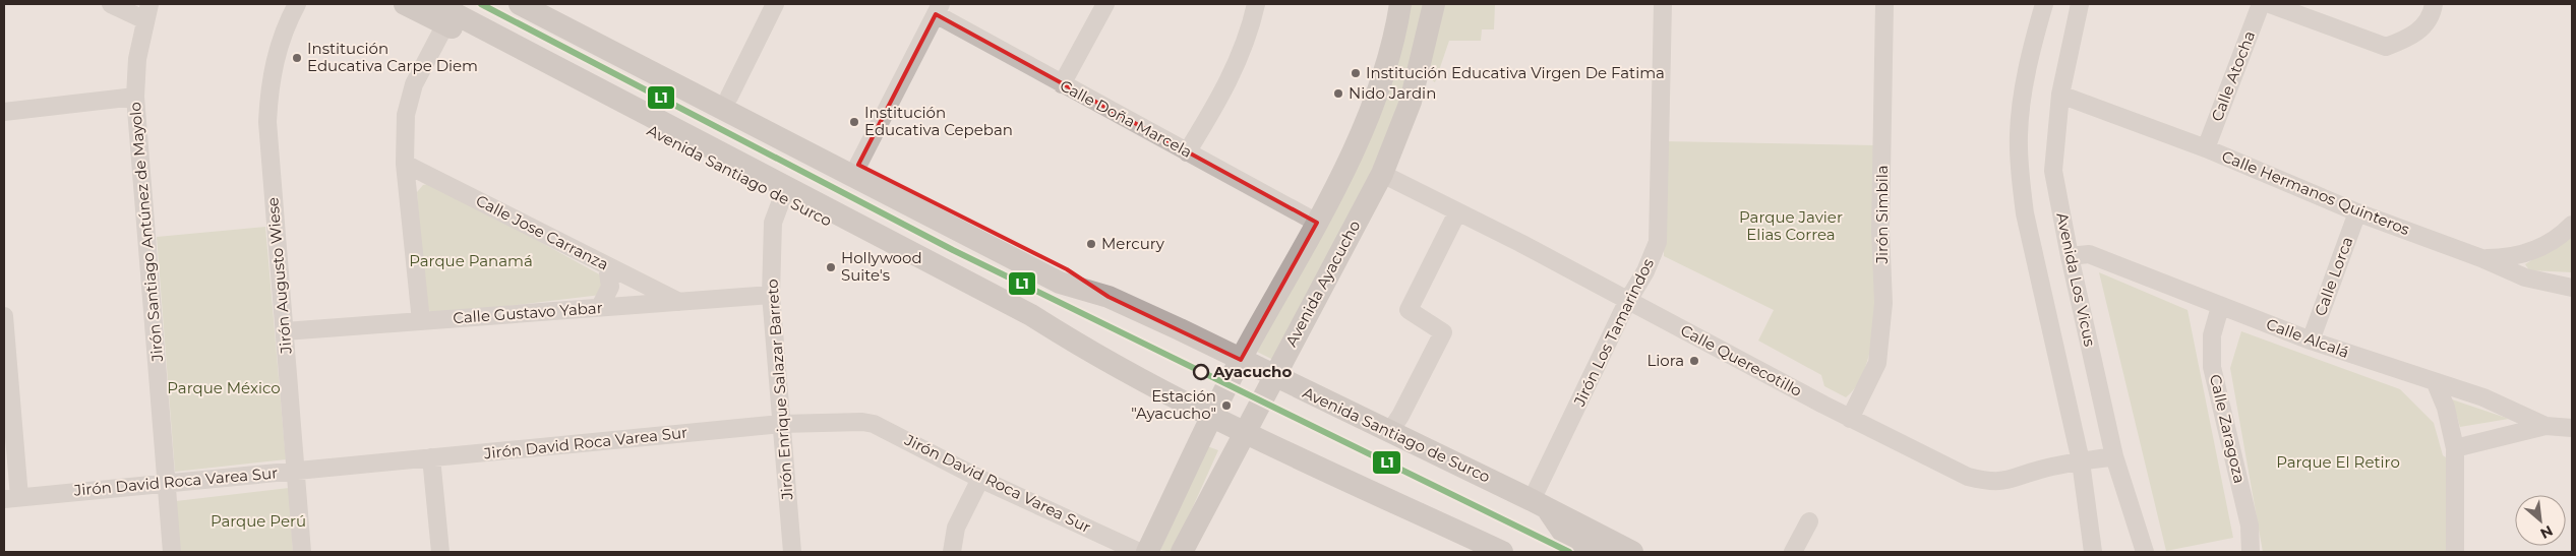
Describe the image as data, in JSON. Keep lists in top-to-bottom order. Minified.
{"streets":{"main road":["Avenida Santiago de Surco","Avenida Ayacucho"],"street":["Calle Atocha","Calle Doña Marcela","Calle Hermanos Quinteros","Jirón Simbila","Jirón Santiago Antúnez de Mayolo","Calle Jose Carranza","Jirón Augusto Wiese","Calle Lorca","Avenida Los Vicus","Calle Gustavo Yabar","Jirón Los Tamarindos","Calle Alcalá","Calle Querecotillo","Jirón Enrique Salazar Barreto","Calle Zaragoza","Jirón David Roca Varea Sur"]},"crossings":[["Calle Atocha","Calle Hermanos Quinteros"],["Avenida Santiago de Surco","Avenida Ayacucho"],["Avenida Santiago de Surco","Jirón Los Tamarindos"],["Avenida Santiago de Surco","Jirón Enrique Salazar Barreto"],["Calle Hermanos Quinteros","Calle Lorca"],["Calle Hermanos Quinteros","Avenida Los Vicus"],["Jirón Simbila","Calle Querecotillo"],["Jirón Santiago Antúnez de Mayolo","Jirón David Roca Varea Sur"],["Calle Jose Carranza","Calle Gustavo Yabar"],["Jirón Augusto Wiese","Calle Gustavo Yabar"],["Jirón Augusto Wiese","Jirón David Roca Varea Sur"],["Calle Lorca","Calle Alcalá"],["Avenida Los Vicus","Calle Alcalá"],["Avenida Los Vicus","Calle Querecotillo"],["Avenida Ayacucho","Calle Querecotillo"],["Calle Gustavo Yabar","Jirón Enrique Salazar Barreto"],["Jirón Los Tamarindos","Calle Querecotillo"],["Calle Alcalá","Calle Zaragoza"],["Jirón Enrique Salazar Barreto","Jirón David Roca Varea Sur"]],"parks":["Parque Javier Elias Correa","Parque Panamá","Parque México","Parque El Retiro","Parque Perú"],"places":["Institución Educativa Carpe Diem","Institución Educativa Virgen De Fatima","Nido Jardin","Institución Educativa Cepeban","Mercury","Hollywood Suite's","Liora","Ayacucho","Estación \"Ayacucho\""],"lines":["transit line L1"],"north":"bottom right"}
